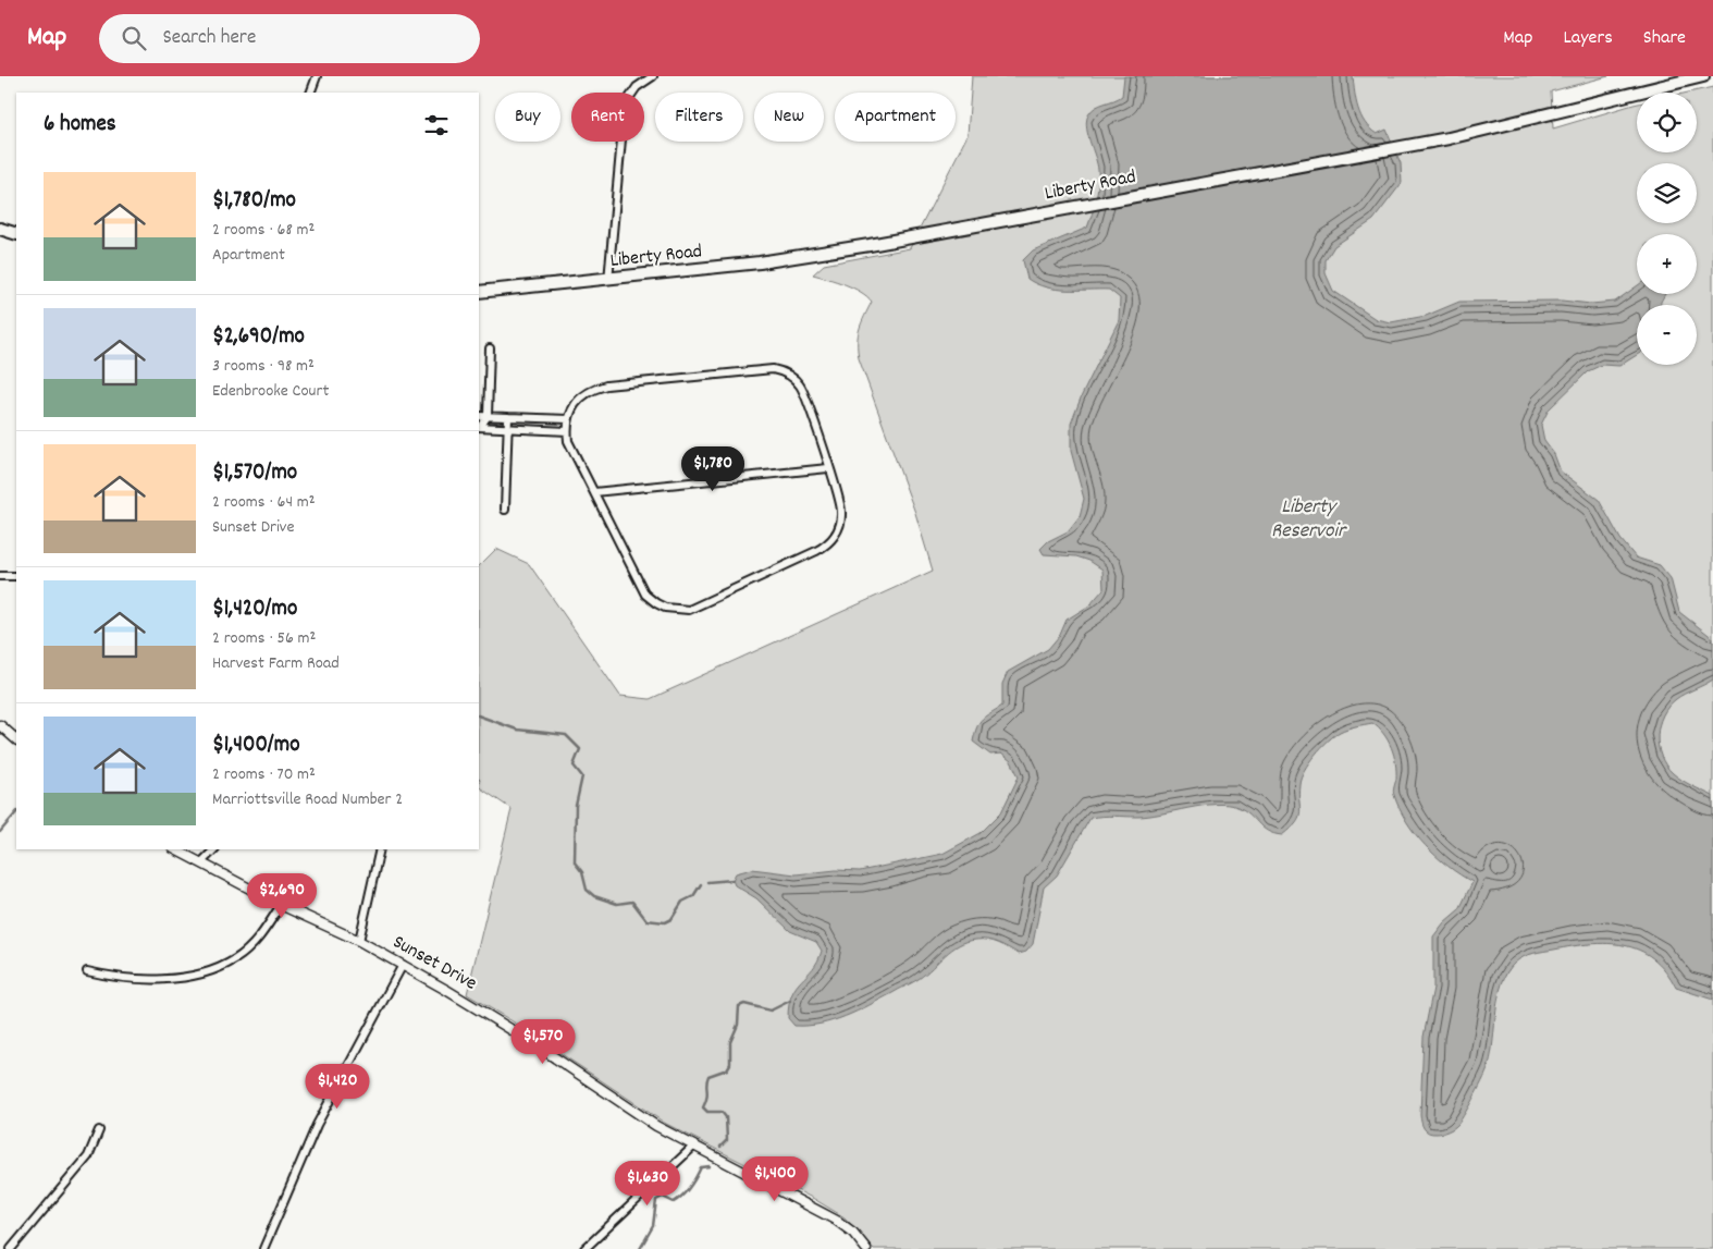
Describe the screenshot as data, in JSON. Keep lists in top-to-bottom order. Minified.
{"streets":{"main road":["Liberty Road"],"street":["Sunset Drive"]},"water":["Liberty Reservoir"],"page":{"header":"Map","search":"Search here","nav":["Map","Layers","Share"],"map_buttons":["+","−"],"chip":["Buy","Rent","Filters","New","Apartment"],"heading":"6 homes","list":[{"name":"$1,780/mo","note":"2 rooms · 68 m² · Apartment"},{"name":"$2,690/mo","note":"3 rooms · 98 m² · Edenbrooke Court"},{"name":"$1,570/mo","note":"2 rooms · 64 m² · Sunset Drive"},{"name":"$1,420/mo","note":"2 rooms · 56 m² · Harvest Farm Road"},{"name":"$1,400/mo","note":"2 rooms · 70 m² · Marriottsville Road Number 2"}],"price":["$1,780","$2,690","$1,570","$1,420","$1,400","$1,630"]}}
